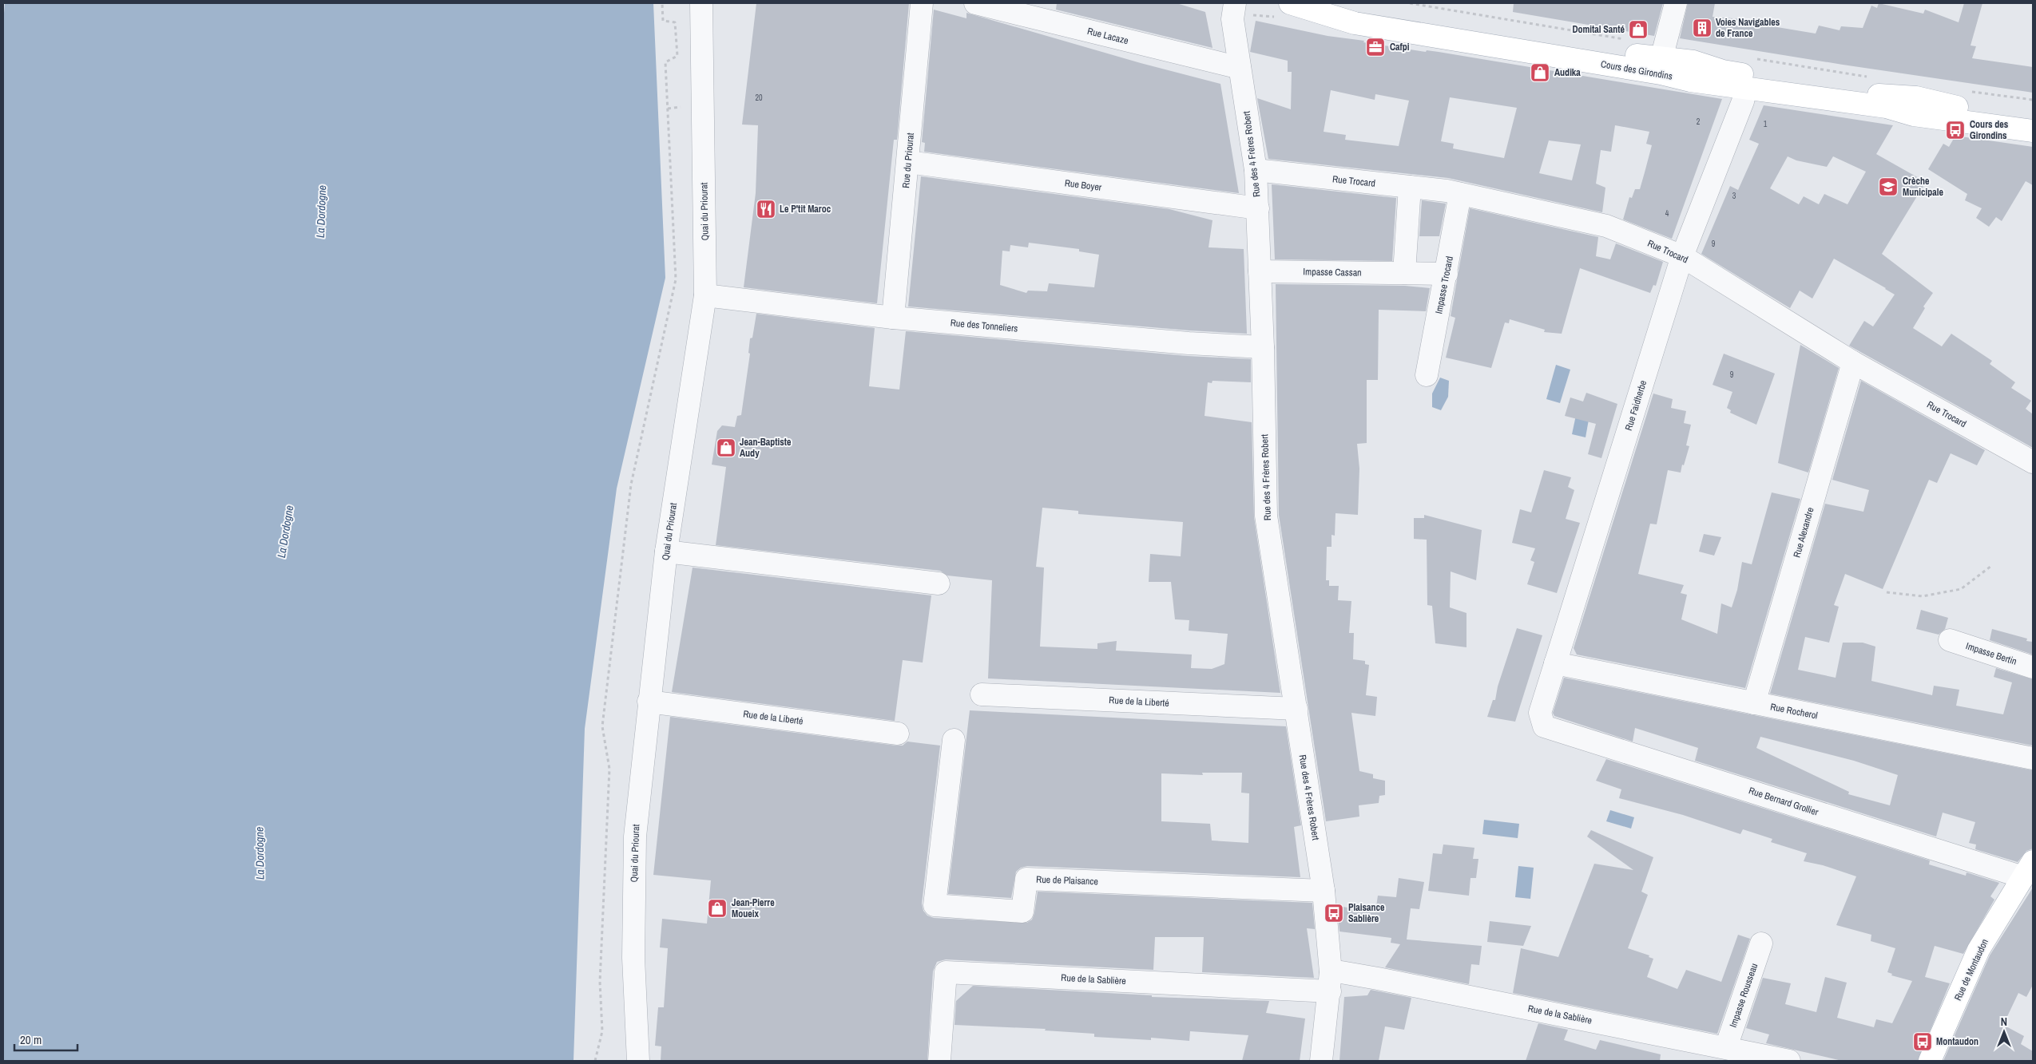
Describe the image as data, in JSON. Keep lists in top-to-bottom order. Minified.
{"streets":{"main road":["Cours des Girondins","Rue de Montaudon"],"street":["Rue Lacaze","Rue des 4 Frères Robert","Rue du Priourat","Rue Trocard","Rue Boyer","Quai du Priourat","Impasse Cassan","Impasse Trocard","Rue des Tonneliers","Rue Faidherbe","Rue Alexandre","Impasse Bertin","Rue de la Liberté","Rue Rocherol","Rue Bernard Grollier","Rue de Plaisance","Rue de la Sablière","Impasse Rousseau"]},"crossings":[["Rue Lacaze","Rue des 4 Frères Robert"],["Cours des Girondins","Rue Faidherbe"],["Rue des 4 Frères Robert","Rue Trocard"],["Rue des 4 Frères Robert","Rue Boyer"],["Rue des 4 Frères Robert","Impasse Cassan"],["Rue des 4 Frères Robert","Rue des Tonneliers"],["Rue des 4 Frères Robert","Rue de la Liberté"],["Rue des 4 Frères Robert","Rue de Plaisance"],["Rue des 4 Frères Robert","Rue de la Sablière"],["Rue du Priourat","Rue Boyer"],["Rue du Priourat","Rue des Tonneliers"],["Rue Trocard","Impasse Trocard"],["Rue Trocard","Rue Faidherbe"],["Rue Trocard","Rue Alexandre"],["Quai du Priourat","Rue des Tonneliers"],["Quai du Priourat","Rue de la Liberté"],["Impasse Cassan","Impasse Trocard"],["Rue Faidherbe","Rue Rocherol"],["Rue Faidherbe","Rue Bernard Grollier"],["Rue Alexandre","Rue Rocherol"],["Rue Bernard Grollier","Rue de Montaudon"],["Rue de la Sablière","Impasse Rousseau"]],"water":["La Dordogne"],"places":{"building":["Voies Navigables de France"],"shop":["Domital Santé","Audika","Jean-Baptiste Audy","Jean-Pierre Moueix"],"office":["Cafpi"],"bus stop":["Cours des Girondins","Plaisance Sablière","Montaudon"],"school or university":["Crèche Municipale"],"restaurant":["Le P'tit Maroc"]},"house_numbers":["20","2","1","3","4","9","9"],"scale_bar":"20 m","north":"top"}
